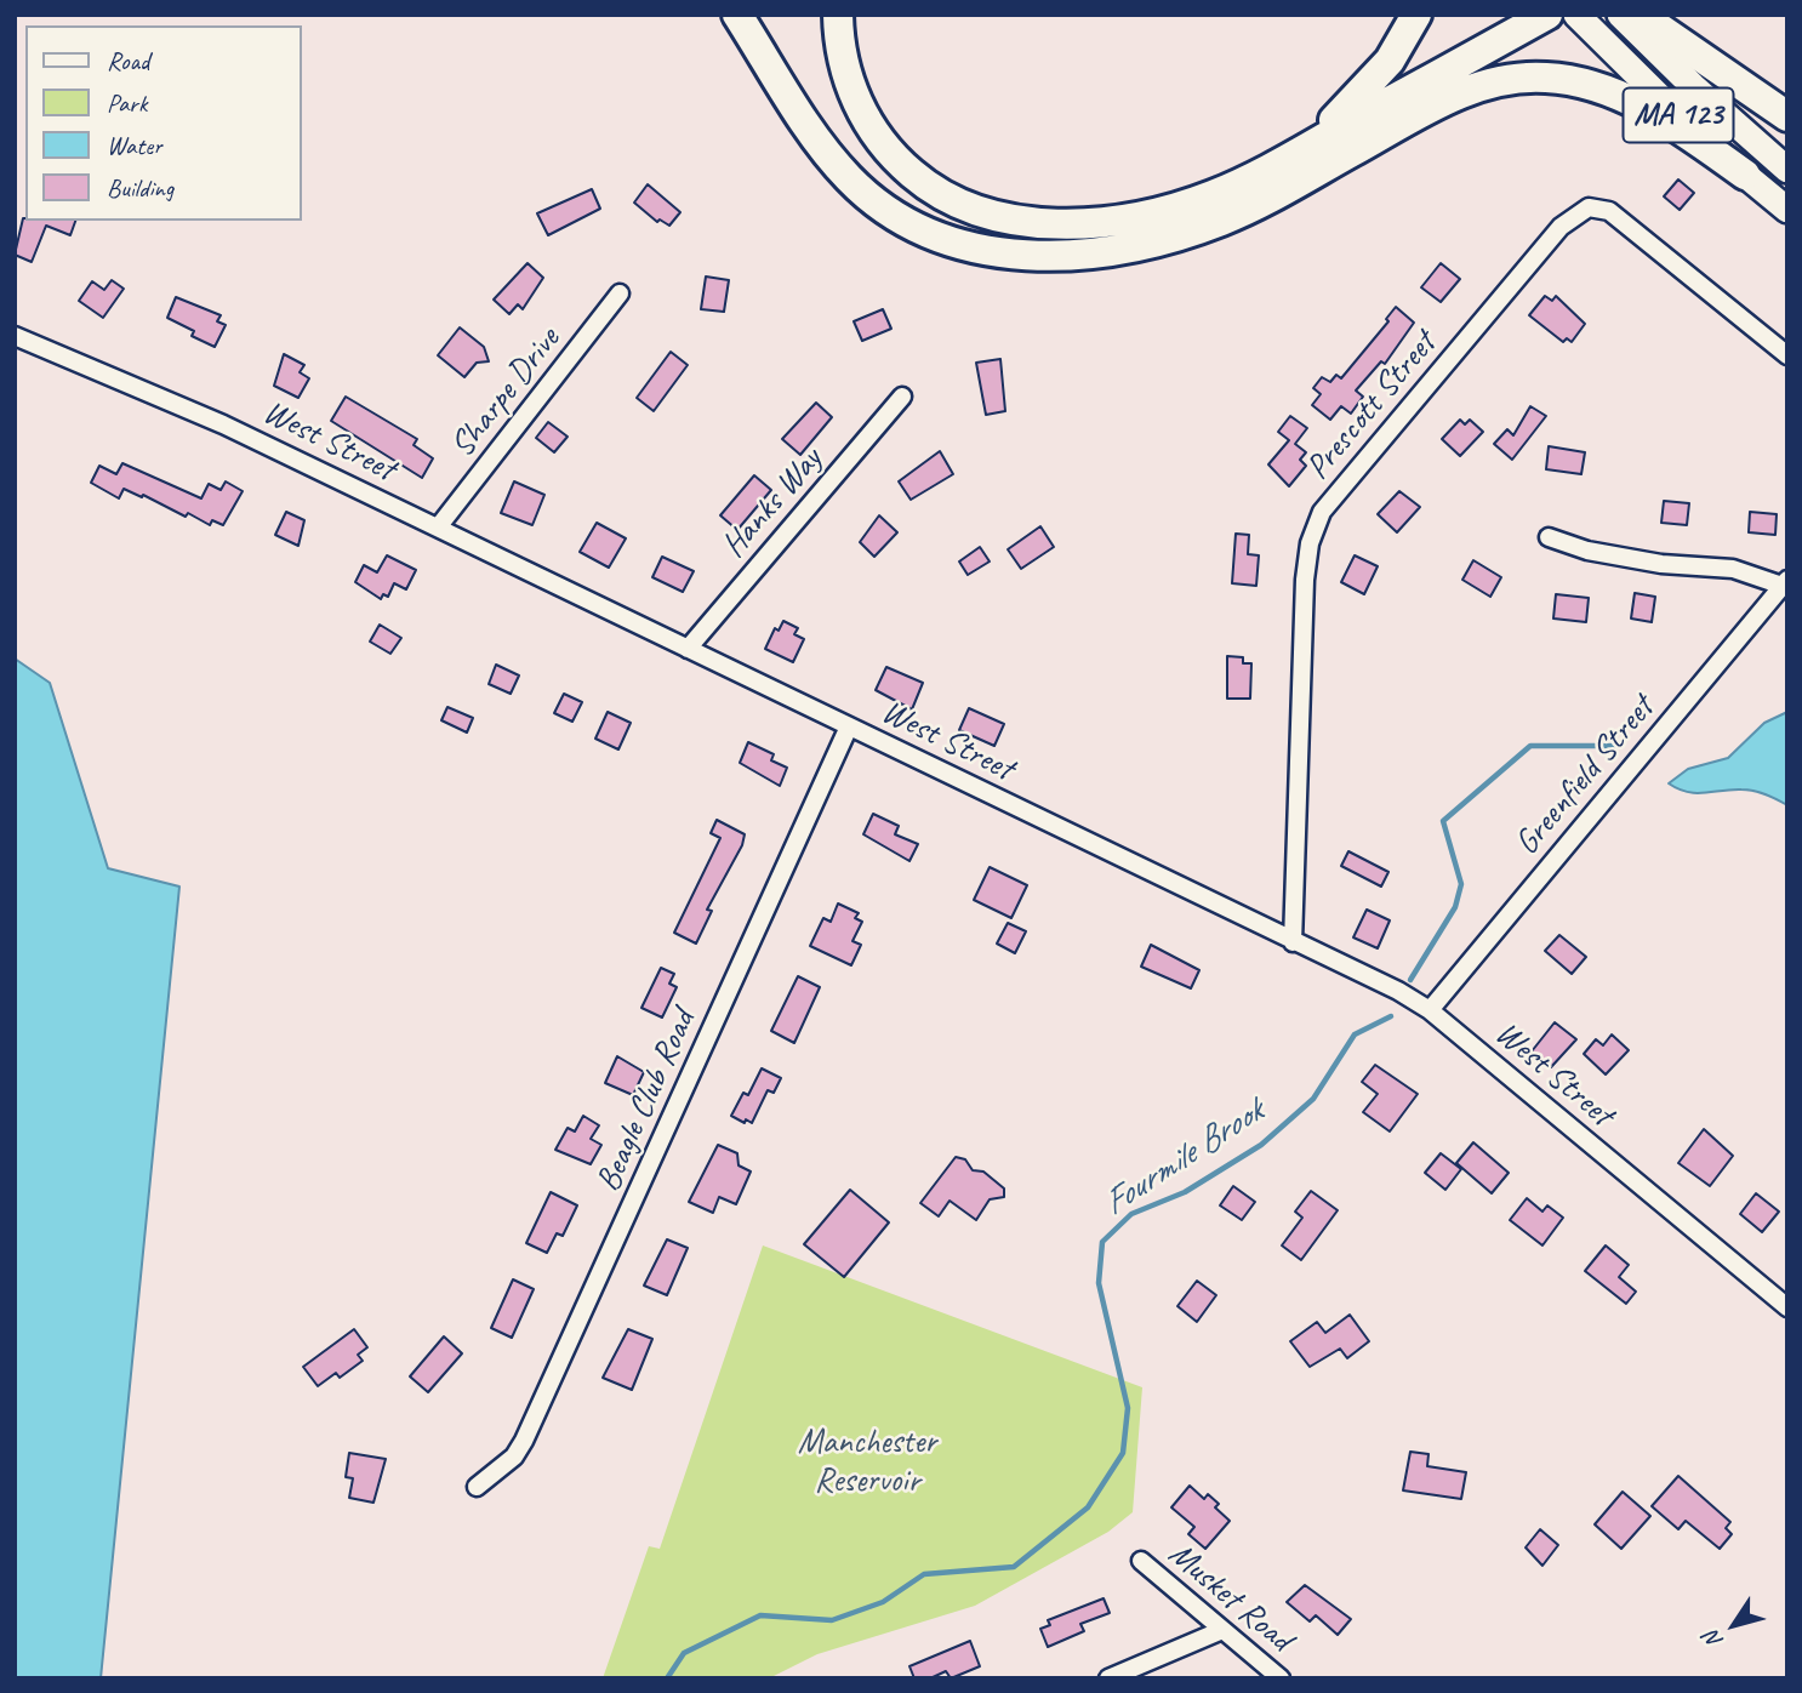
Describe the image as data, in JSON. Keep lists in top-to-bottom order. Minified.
{"streets":{"main road":["MA 123"],"street":["Sharpe Drive","Prescott Street","West Street","Hanks Way","Greenfield Street","Beagle Club Road","Musket Road"]},"crossings":[["Sharpe Drive","West Street"],["Prescott Street","West Street"],["West Street","Hanks Way"],["West Street","Greenfield Street"],["West Street","Beagle Club Road"]],"water":["Fourmile Brook"],"parks":["Manchester Reservoir"],"legend":["Road","Park","Water","Building"],"north":"bottom left"}
